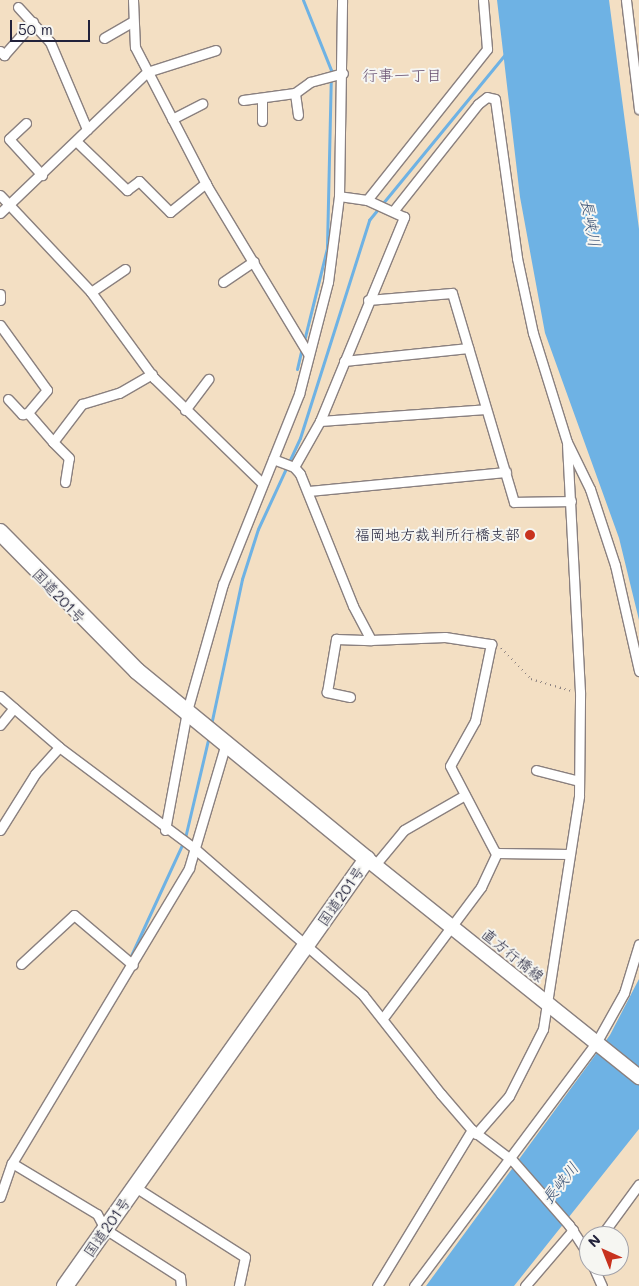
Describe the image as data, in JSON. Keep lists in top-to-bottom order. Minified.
{"streets":{"highway":["国道201号"],"main road":["直方行橋線"]},"crossings":[["国道201号","直方行橋線"]],"districts":["行事一丁目"],"water":["長峡川"],"places":["福岡地方裁判所行橋支部"],"scale_bar":"50 m","north":"top left"}
